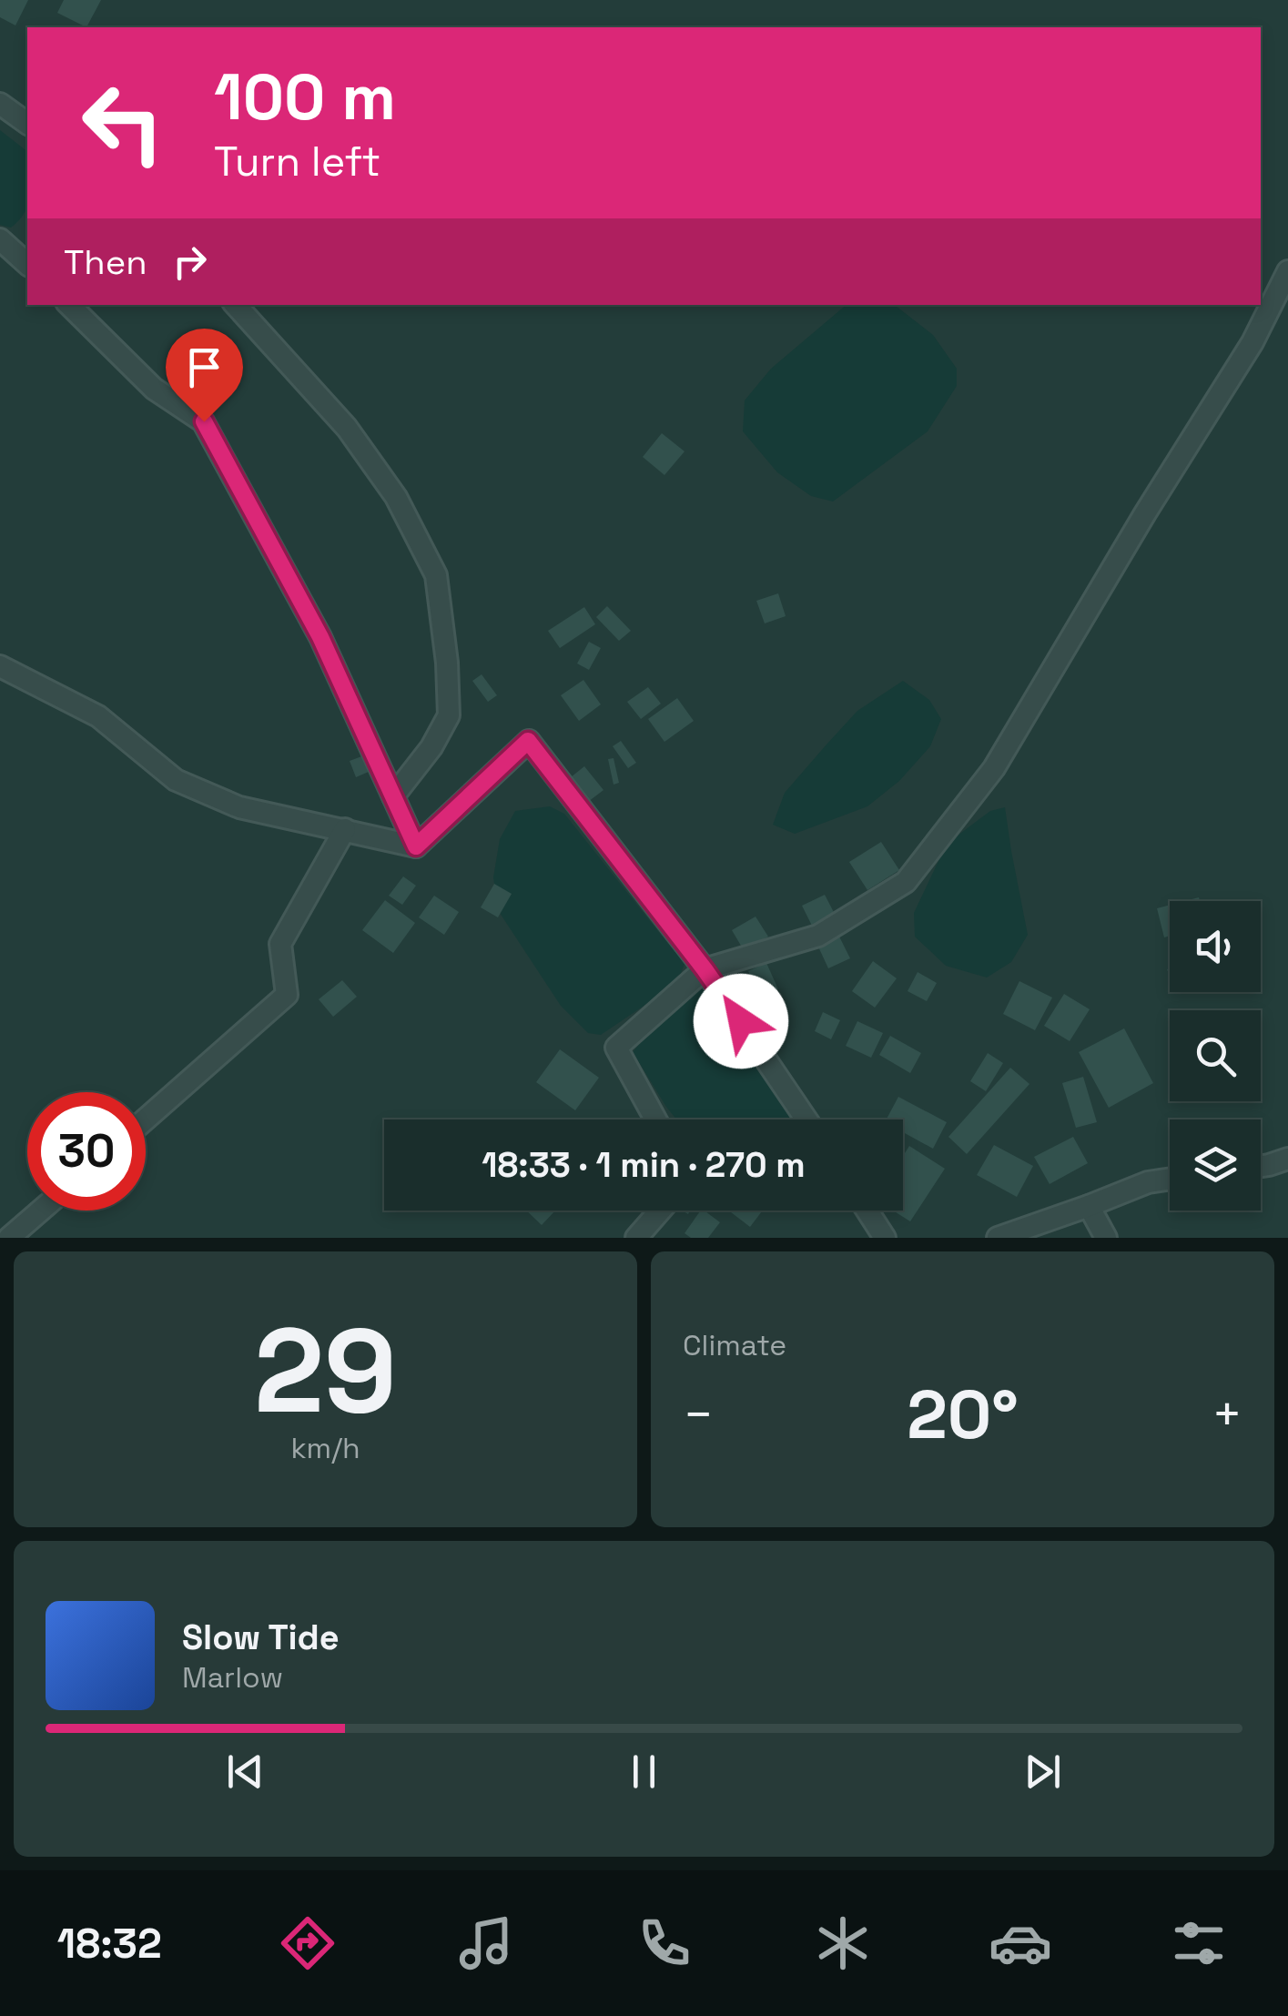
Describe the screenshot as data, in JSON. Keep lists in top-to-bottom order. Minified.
{"page":{"turn":["100 m","Turn left"],"then":"Then","limit":"30","trip":"18:33 · 1 min · 270 m","tile":[["29","km/h"],"Climate"],"heat":["−","20°","+"],"song":["Slow Tide","Marlow"],"tabs":"18:32"}}
